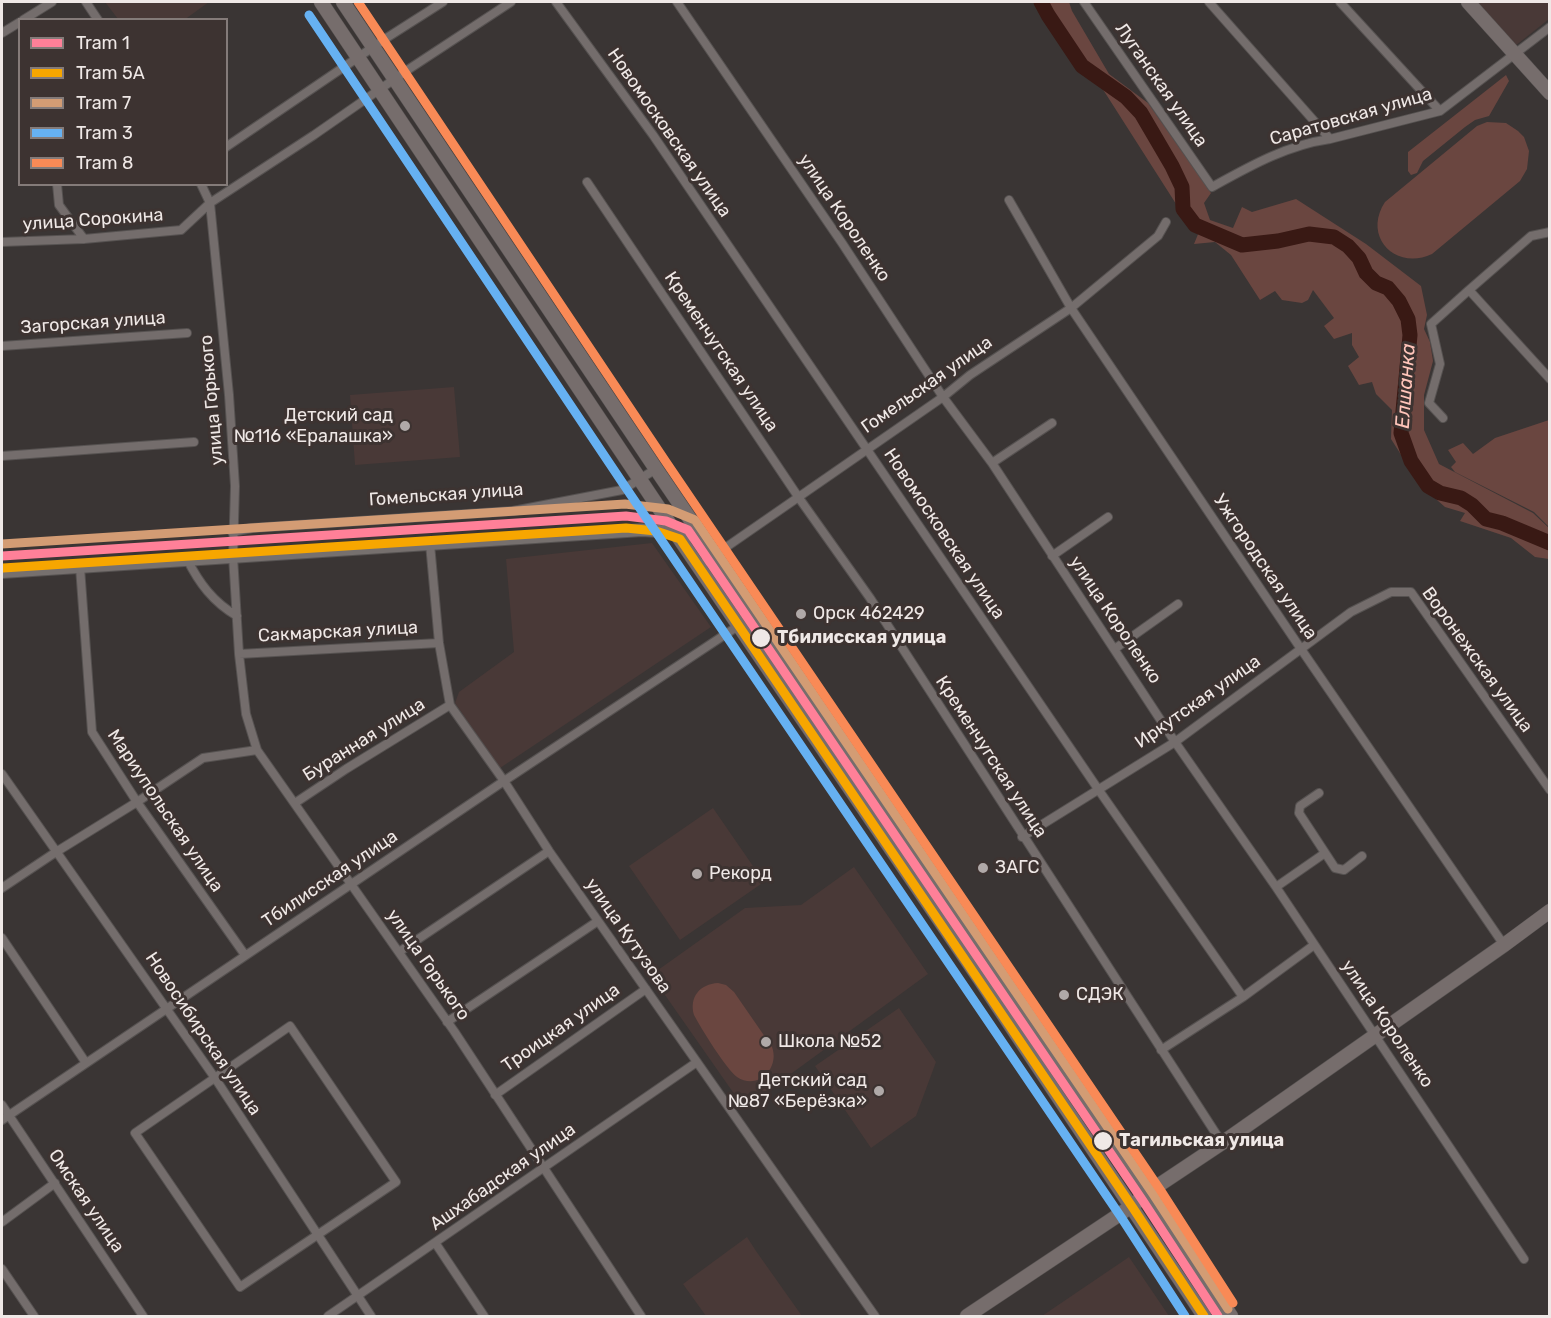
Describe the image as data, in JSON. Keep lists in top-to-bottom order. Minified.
{"streets":{"street":["Луганская улица","Саратовская улица","Новомосковская улица","улица Короленко","улица Сорокина","Загорская улица","Кременчугская улица","Гомельская улица","улица Горького","Ужгородская улица","Сакмарская улица","Воронежская улица","Иркутская улица","Буранная улица","Мариупольская улица","Тбилисская улица","улица Кутузова","Троицкая улица","Новосибирская улица","Ашхабадская улица","Омская улица"]},"crossings":[["Луганская улица","Саратовская улица"],["Новомосковская улица","Гомельская улица"],["Новомосковская улица","Иркутская улица"],["улица Короленко","Гомельская улица"],["улица Короленко","Иркутская улица"],["улица Сорокина","улица Горького"],["Кременчугская улица","Гомельская улица"],["Кременчугская улица","Иркутская улица"],["Гомельская улица","улица Горького"],["Гомельская улица","Ужгородская улица"],["улица Горького","Сакмарская улица"],["улица Горького","Буранная улица"],["улица Горького","Тбилисская улица"],["улица Горького","Троицкая улица"],["улица Горького","Ашхабадская улица"],["Ужгородская улица","Иркутская улица"],["Сакмарская улица","улица Кутузова"],["Воронежская улица","Иркутская улица"],["Буранная улица","улица Кутузова"],["Мариупольская улица","Тбилисская улица"],["Тбилисская улица","улица Кутузова"],["Тбилисская улица","Новосибирская улица"],["Тбилисская улица","Омская улица"],["улица Кутузова","Троицкая улица"],["улица Кутузова","Ашхабадская улица"],["Новосибирская улица","Ашхабадская улица"]],"water":["Елшанка"],"places":["Детский сад №116 «Ералашка»","Орск 462429","Тбилисская улица","ЗАГС","Рекорд","СДЭК","Школа №52","Детский сад №87 «Берёзка»","Тагильская улица"],"lines":["tram line 8","tram line 3","tram line 7","tram line 1","tram line 5А"],"legend":["Tram 1","Tram 5А","Tram 7","Tram 3","Tram 8"]}
